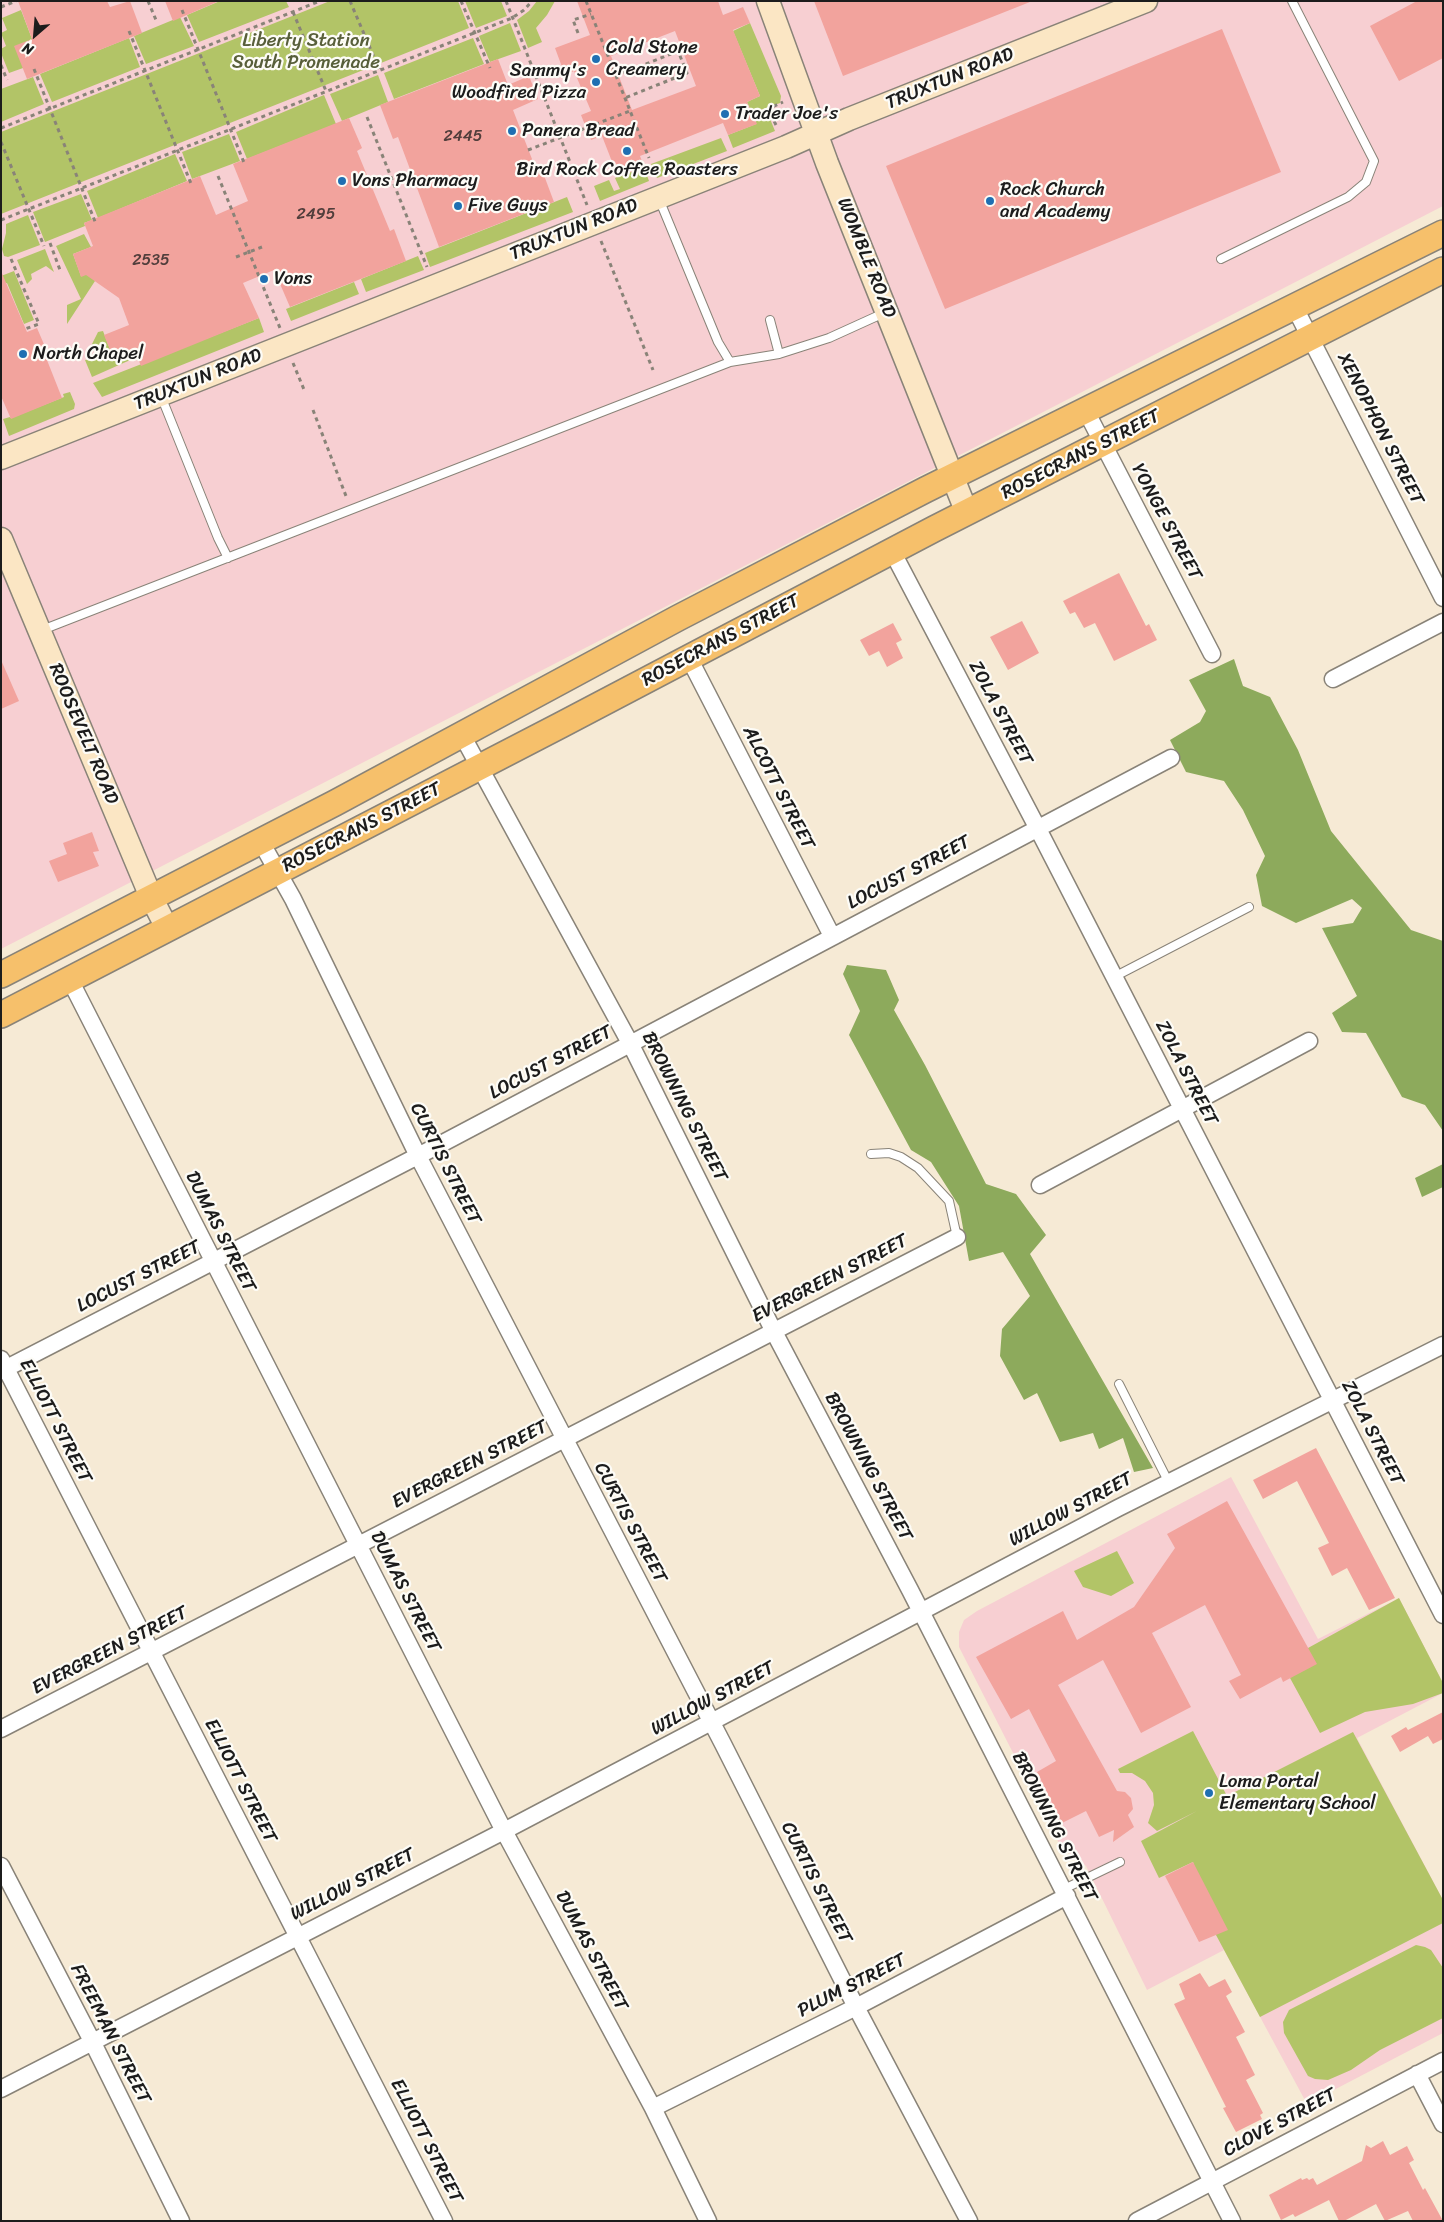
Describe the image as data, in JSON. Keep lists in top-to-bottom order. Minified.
{"streets":{"main road":["ROSECRANS STREET"],"street":["TRUXTUN ROAD","WOMBLE ROAD","XENOPHON STREET","YONGE STREET","ZOLA STREET","ROOSEVELT ROAD","ALCOTT STREET","LOCUST STREET","BROWNING STREET","CURTIS STREET","DUMAS STREET","EVERGREEN STREET","ELLIOTT STREET","WILLOW STREET","PLUM STREET","FREEMAN STREET","CLOVE STREET"]},"crossings":[["TRUXTUN ROAD","WOMBLE ROAD"],["WOMBLE ROAD","ROSECRANS STREET"],["XENOPHON STREET","ROSECRANS STREET"],["ROSECRANS STREET","YONGE STREET"],["ROSECRANS STREET","ZOLA STREET"],["ROSECRANS STREET","ROOSEVELT ROAD"],["ROSECRANS STREET","ALCOTT STREET"],["ROSECRANS STREET","BROWNING STREET"],["ROSECRANS STREET","CURTIS STREET"],["ROSECRANS STREET","DUMAS STREET"],["ZOLA STREET","LOCUST STREET"],["ZOLA STREET","WILLOW STREET"],["ALCOTT STREET","LOCUST STREET"],["LOCUST STREET","BROWNING STREET"],["LOCUST STREET","CURTIS STREET"],["LOCUST STREET","DUMAS STREET"],["LOCUST STREET","ELLIOTT STREET"],["BROWNING STREET","EVERGREEN STREET"],["BROWNING STREET","WILLOW STREET"],["BROWNING STREET","PLUM STREET"],["BROWNING STREET","CLOVE STREET"],["CURTIS STREET","EVERGREEN STREET"],["CURTIS STREET","WILLOW STREET"],["CURTIS STREET","PLUM STREET"],["DUMAS STREET","EVERGREEN STREET"],["DUMAS STREET","WILLOW STREET"],["DUMAS STREET","PLUM STREET"],["EVERGREEN STREET","ELLIOTT STREET"],["ELLIOTT STREET","WILLOW STREET"],["WILLOW STREET","FREEMAN STREET"]],"parks":["Liberty Station South Promenade"],"places":["Cold Stone Creamery","Sammy's Woodfired Pizza","Trader Joe's","Panera Bread","Bird Rock Coffee Roasters","Vons Pharmacy","Rock Church and Academy","Five Guys","Vons","North Chapel","Loma Portal Elementary School"],"house_numbers":["2445","2495","2535"],"north":"bottom left"}
